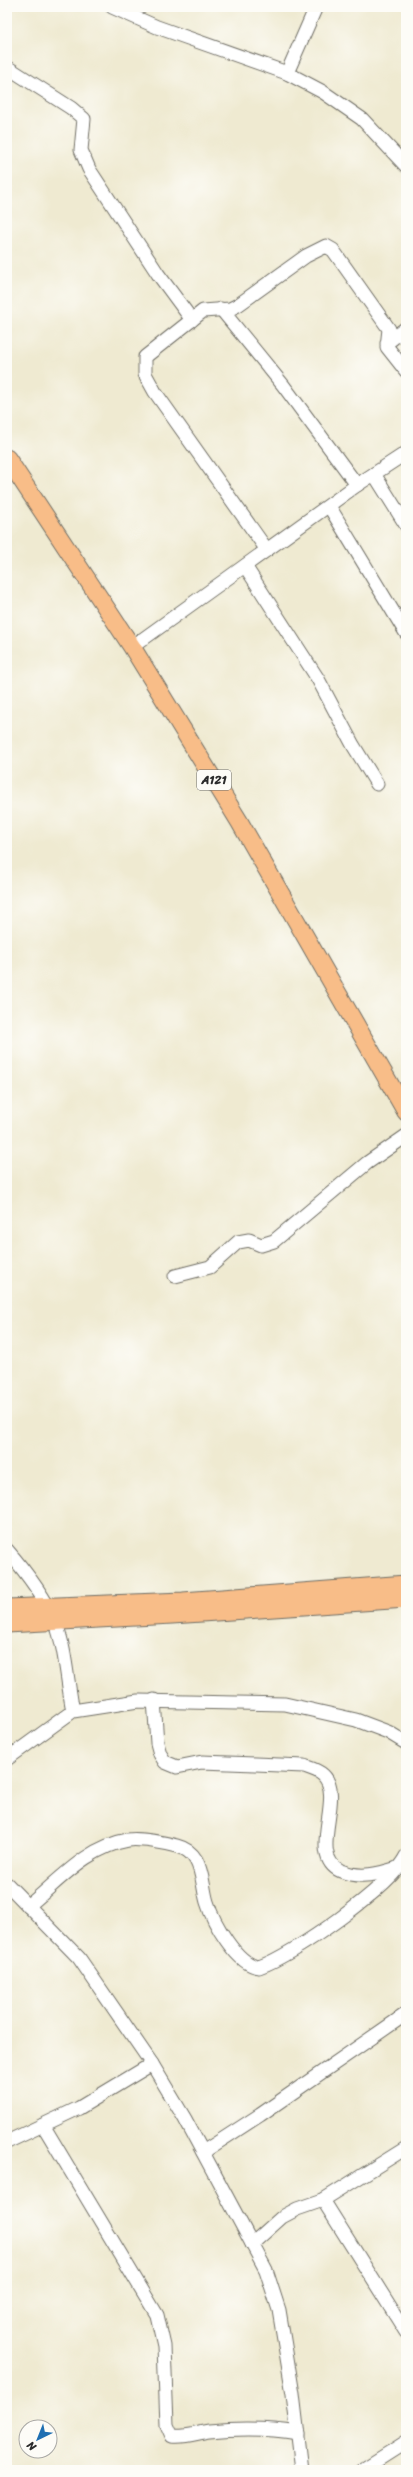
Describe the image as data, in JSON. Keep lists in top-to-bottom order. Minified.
{"streets":{"main road":["A121"]},"north":"bottom left"}
